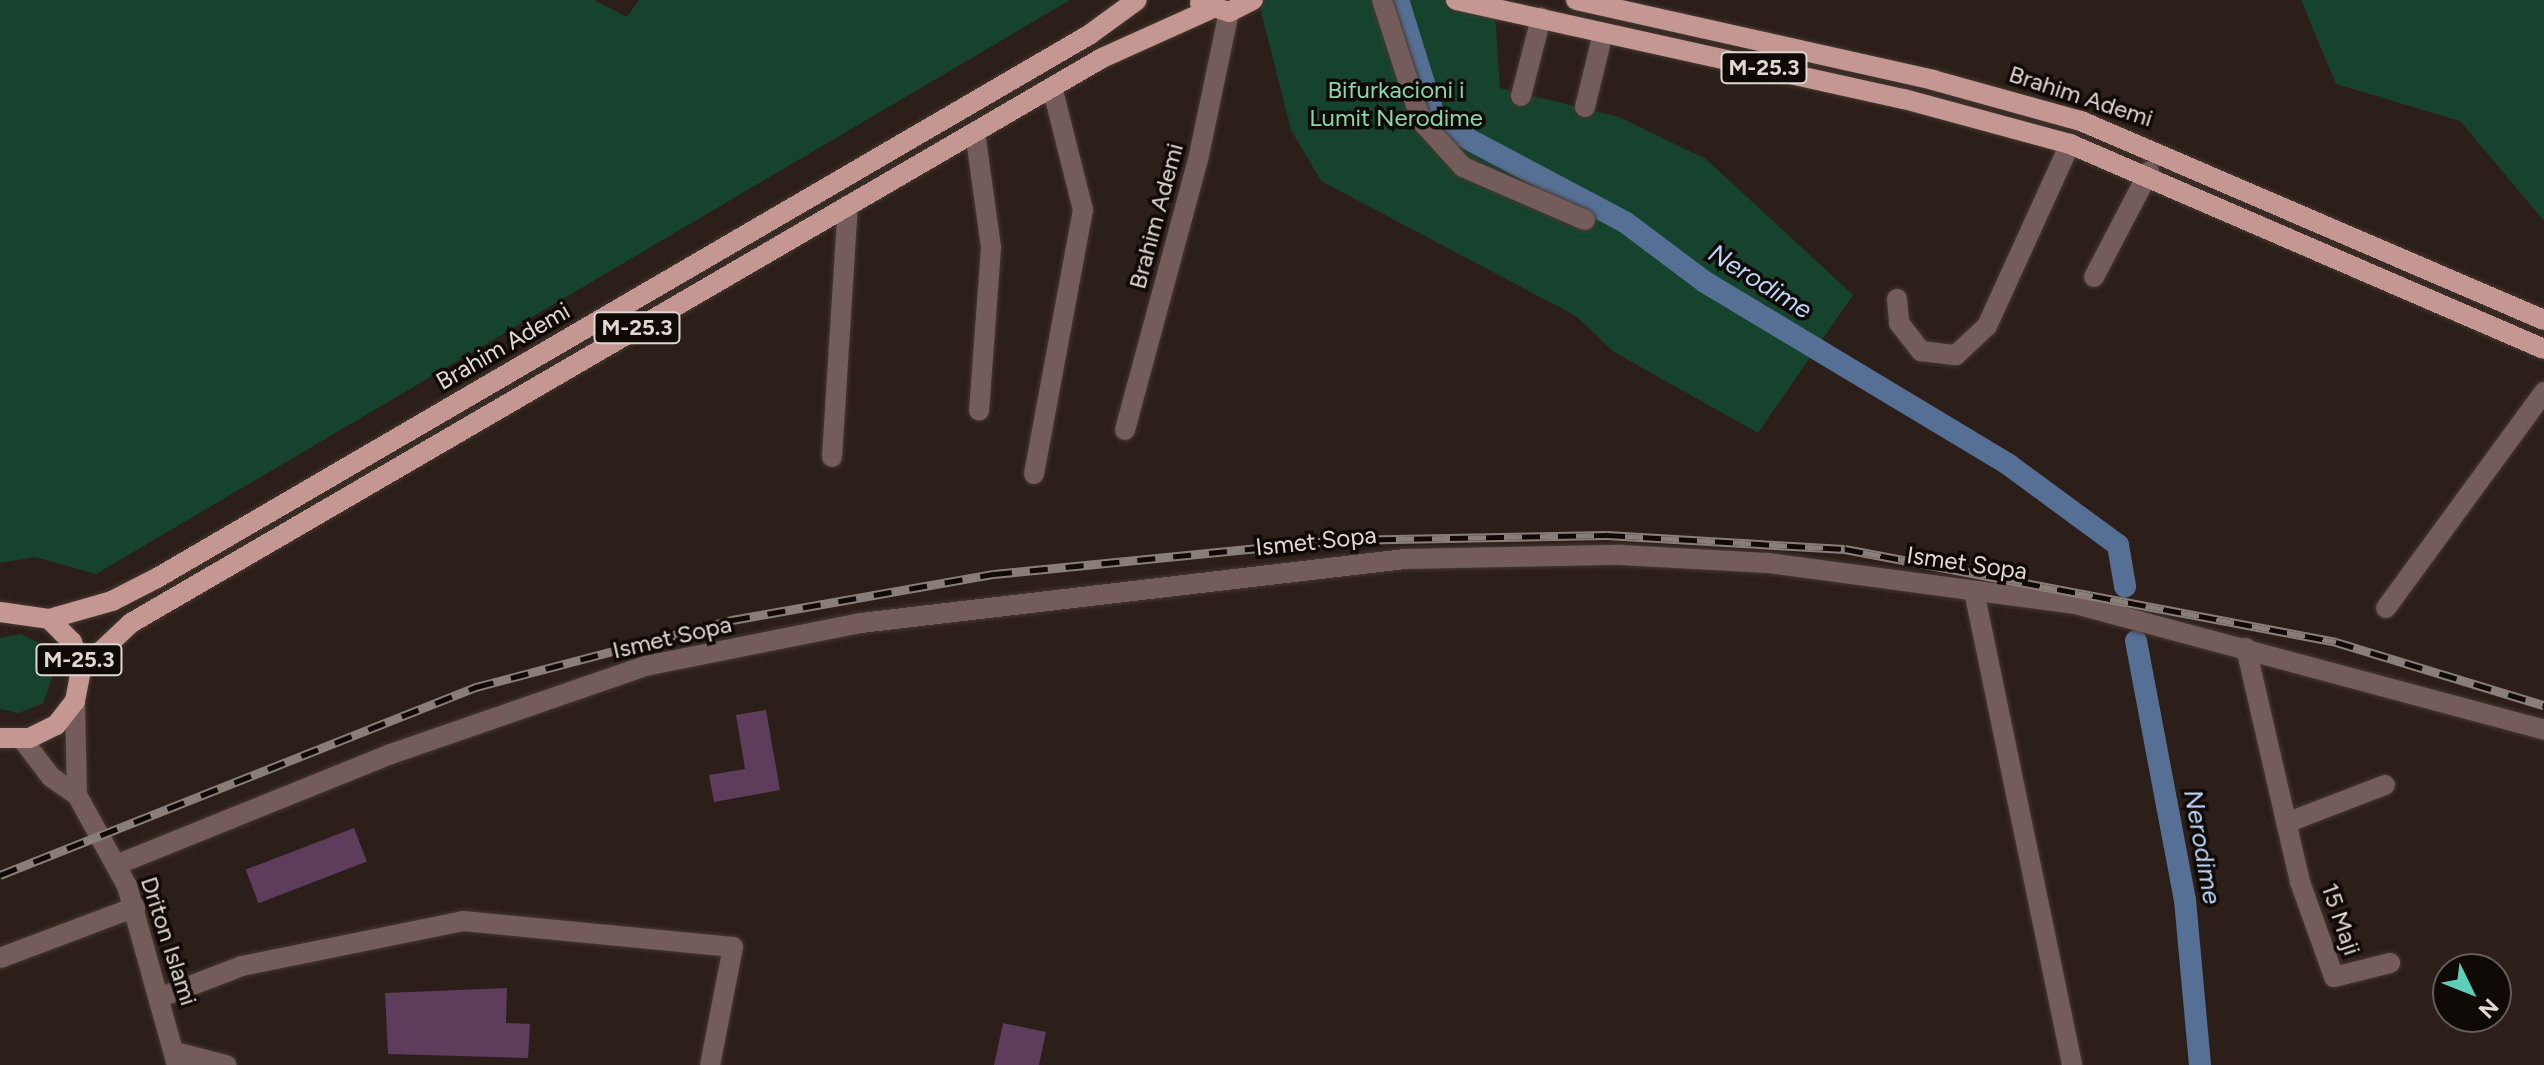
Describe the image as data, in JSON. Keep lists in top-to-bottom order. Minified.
{"streets":{"main road":["M-25.3","Brahim Ademi"],"street":["Ismet Sopa","15 Maji","Driton Islami"]},"crossings":[["M-25.3","Brahim Ademi"],["M-25.3","Driton Islami"],["Ismet Sopa","15 Maji"],["Ismet Sopa","Driton Islami"]],"water":["Nerodime"],"parks":["Bifurkacioni i Lumit Nerodime"],"north":"bottom right"}
